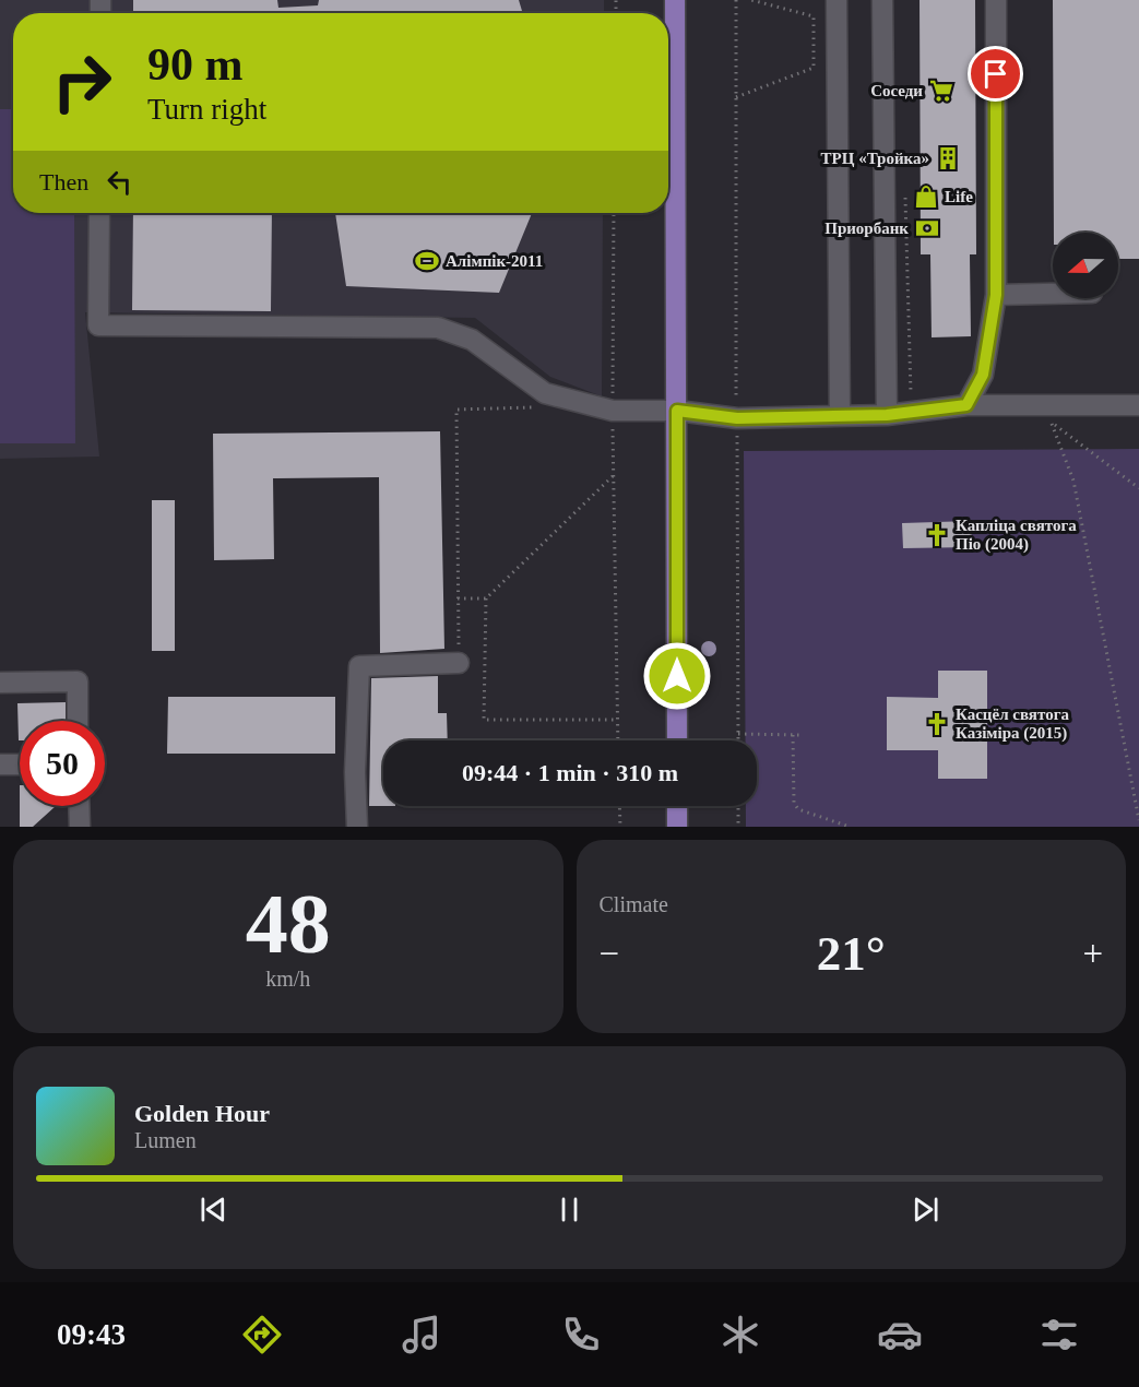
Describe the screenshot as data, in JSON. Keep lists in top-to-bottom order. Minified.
{"places":{"supermarket":["Соседи"],"building":["ТРЦ «Тройка»"],"shop":["Life"],"bank":["Приорбанк"],"sports":["Алімпік-2011"],"church":["Капліца святога Піо (2004)","Касцёл святога Казіміра (2015)"]},"north":"left","page":{"turn":["90 m","Turn right"],"then":"Then","limit":"50","trip":"09:44 · 1 min · 310 m","tile":[["48","km/h"],"Climate"],"heat":["−","21°","+"],"song":["Golden Hour","Lumen"],"tabs":"09:43"}}
